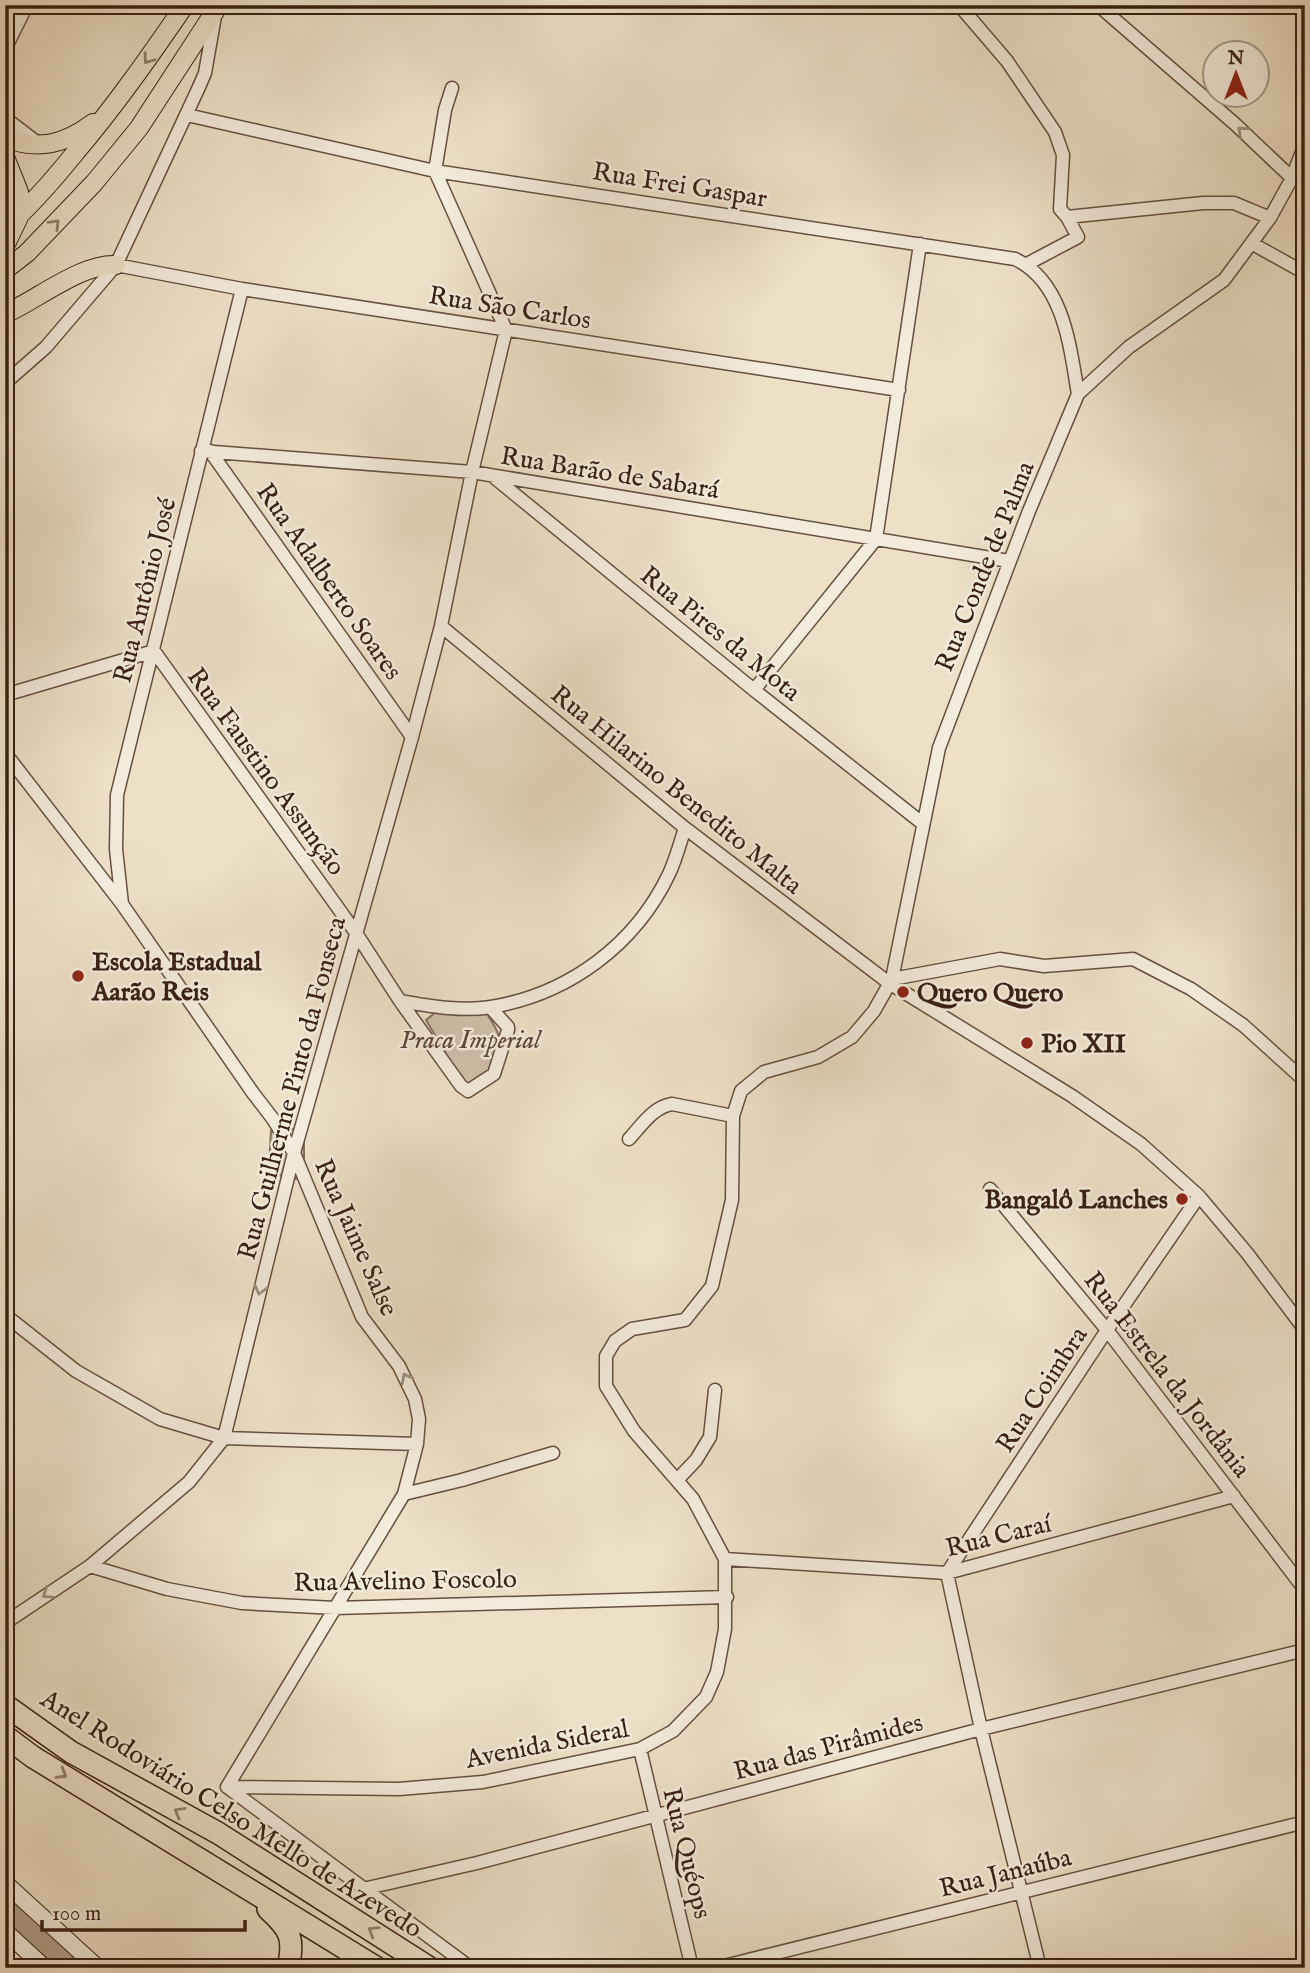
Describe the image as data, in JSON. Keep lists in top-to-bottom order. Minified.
{"streets":{"highway":["Anel Rodoviário Celso Mello de Azevedo"],"street":["Rua Frei Gaspar","Rua São Carlos","Rua Barão de Sabará","Rua Conde de Palma","Rua Adalberto Soares","Rua Antônio José","Rua Pires da Mota","Rua Faustino Assunção","Rua Hilarino Benedito Malta","Rua Guilherme Pinto da Fonseca","Rua Jaime Salse","Rua Estrela da Jordânia","Rua Coimbra","Rua Caraí","Rua Avelino Foscolo","Avenida Sideral","Rua das Pirâmides","Rua Quéops","Rua Janaúba"]},"crossings":[["Rua São Carlos","Rua Antônio José"],["Rua São Carlos","Rua Guilherme Pinto da Fonseca"],["Rua Barão de Sabará","Rua Conde de Palma"],["Rua Barão de Sabará","Rua Adalberto Soares"],["Rua Barão de Sabará","Rua Antônio José"],["Rua Barão de Sabará","Rua Pires da Mota"],["Rua Barão de Sabará","Rua Guilherme Pinto da Fonseca"],["Rua Conde de Palma","Rua Pires da Mota"],["Rua Conde de Palma","Rua Hilarino Benedito Malta"],["Rua Conde de Palma","Avenida Sideral"],["Rua Adalberto Soares","Rua Antônio José"],["Rua Adalberto Soares","Rua Guilherme Pinto da Fonseca"],["Rua Antônio José","Rua Faustino Assunção"],["Rua Antônio José","Rua Jaime Salse"],["Rua Faustino Assunção","Rua Guilherme Pinto da Fonseca"],["Rua Hilarino Benedito Malta","Rua Guilherme Pinto da Fonseca"],["Rua Hilarino Benedito Malta","Rua Coimbra"],["Rua Hilarino Benedito Malta","Avenida Sideral"],["Rua Guilherme Pinto da Fonseca","Rua Jaime Salse"],["Rua Guilherme Pinto da Fonseca","Rua Avelino Foscolo"],["Rua Jaime Salse","Rua Avelino Foscolo"],["Rua Jaime Salse","Avenida Sideral"],["Rua Estrela da Jordânia","Rua Coimbra"],["Rua Estrela da Jordânia","Rua Caraí"],["Rua Coimbra","Rua Caraí"],["Rua Caraí","Avenida Sideral"],["Rua Avelino Foscolo","Avenida Sideral"],["Avenida Sideral","Rua Quéops"],["Rua das Pirâmides","Rua Quéops"]],"parks":["Praca Imperial"],"places":["Escola Estadual Aarão Reis","Quero Quero","Pio XII","Bangalô Lanches"],"scale_bar":"100 m","north":"top"}
